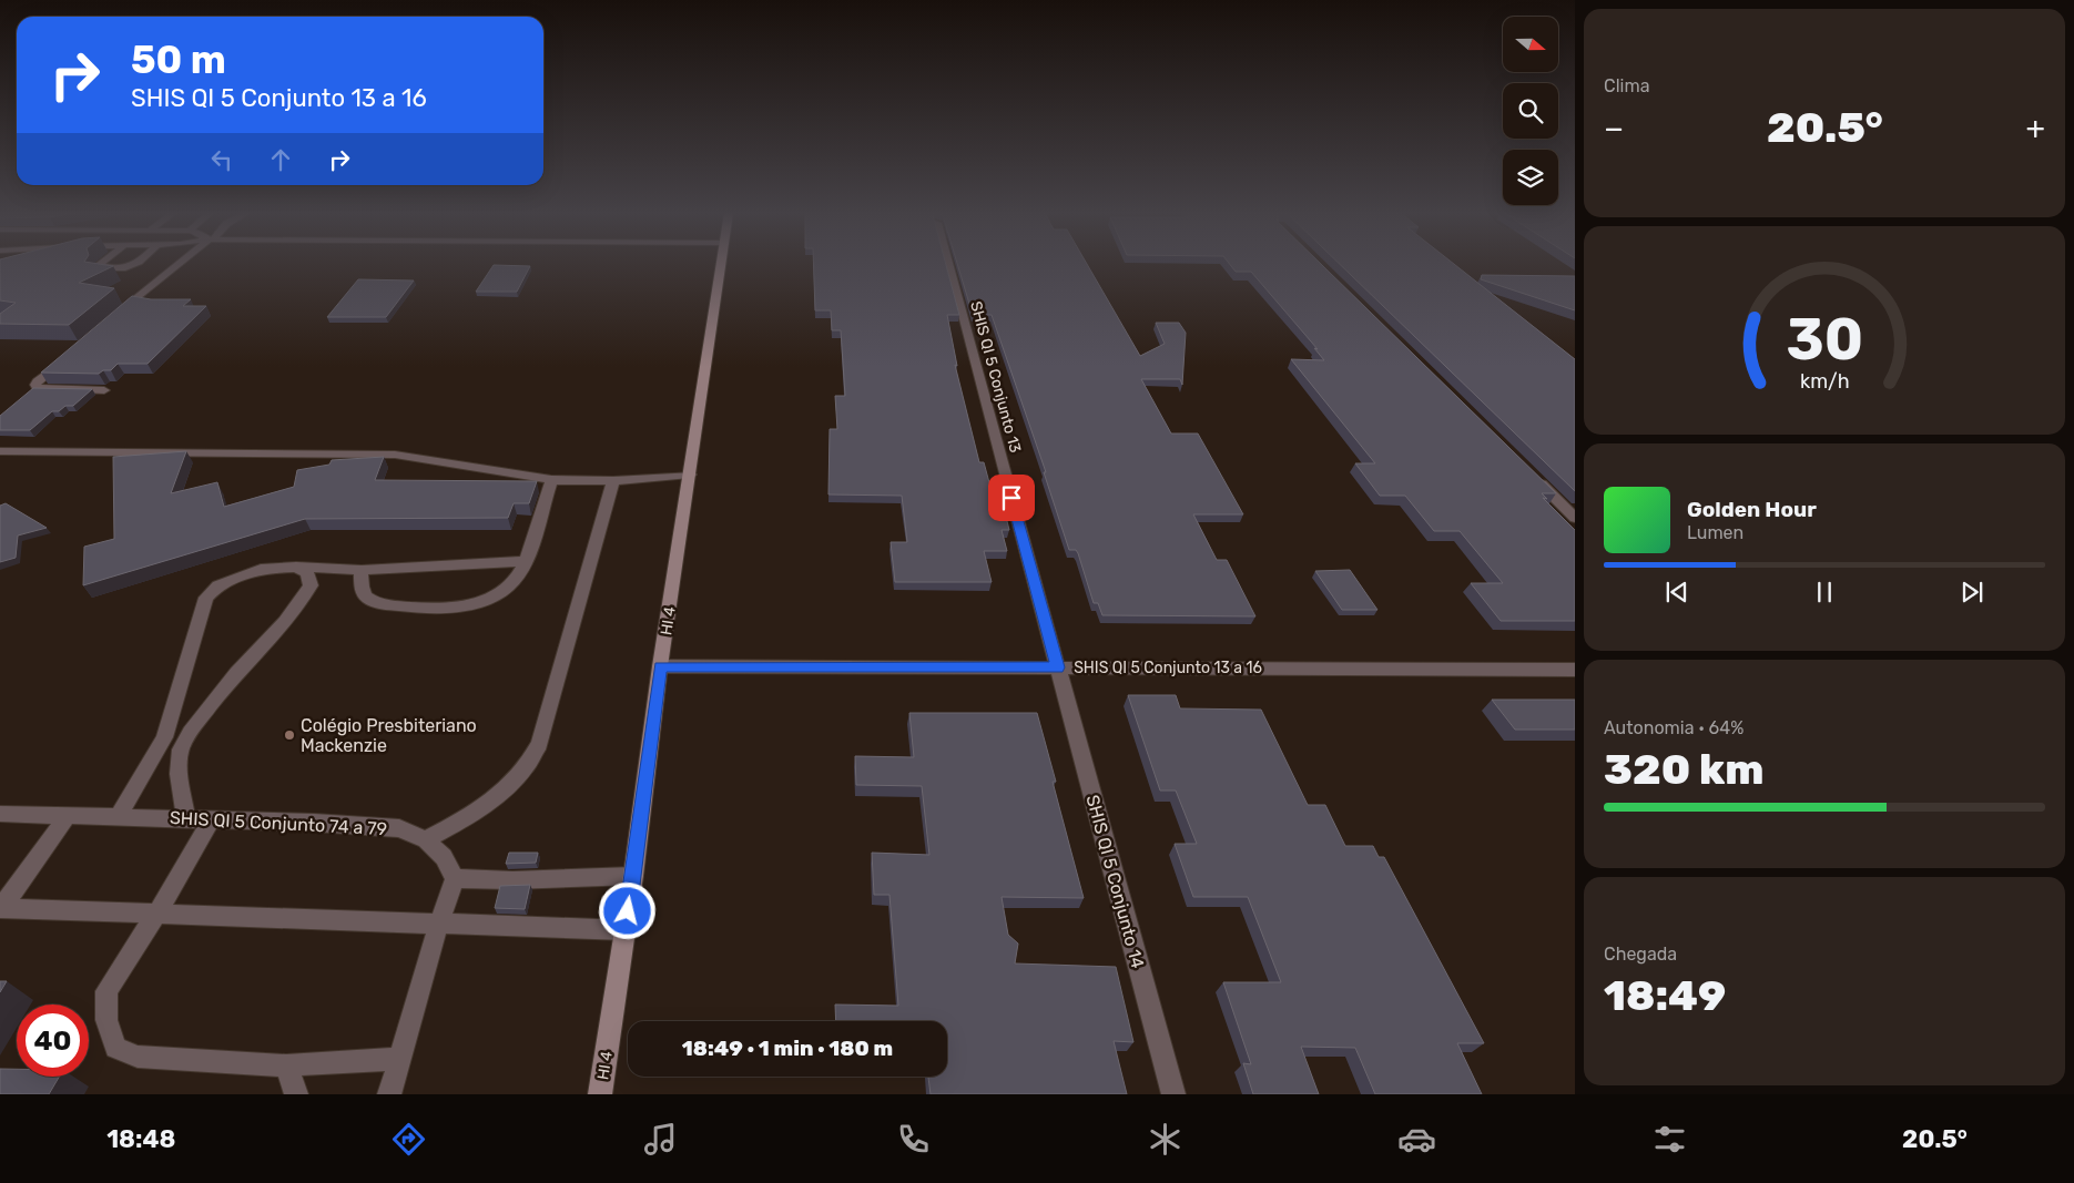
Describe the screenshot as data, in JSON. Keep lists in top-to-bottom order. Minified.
{"streets":{"street":["SHIS QI 5 Conjunto 13","HI 4","SHIS QI 5 Conjunto 13 a 16","SHIS QI 5 Conjunto 74 a 79","SHIS QI 5 Conjunto 14"]},"crossings":[["SHIS QI 5 Conjunto 13","SHIS QI 5 Conjunto 13 a 16"],["SHIS QI 5 Conjunto 13","SHIS QI 5 Conjunto 14"],["HI 4","SHIS QI 5 Conjunto 13 a 16"],["SHIS QI 5 Conjunto 13 a 16","SHIS QI 5 Conjunto 14"]],"places":["Colégio Presbiteriano Mackenzie"],"north":"right","page":{"tile":["Clima",["Autonomia · 64%","320 km"],["Chegada","18:49"]],"turn":["50 m","SHIS QI 5 Conjunto 13 a 16"],"heat":["−","20.5°","+"],"song":["Golden Hour","Lumen"],"limit":"40","trip":"18:49 · 1 min · 180 m","tabs":["18:48","20.5°"],"gauge":["30","km/h"]}}
